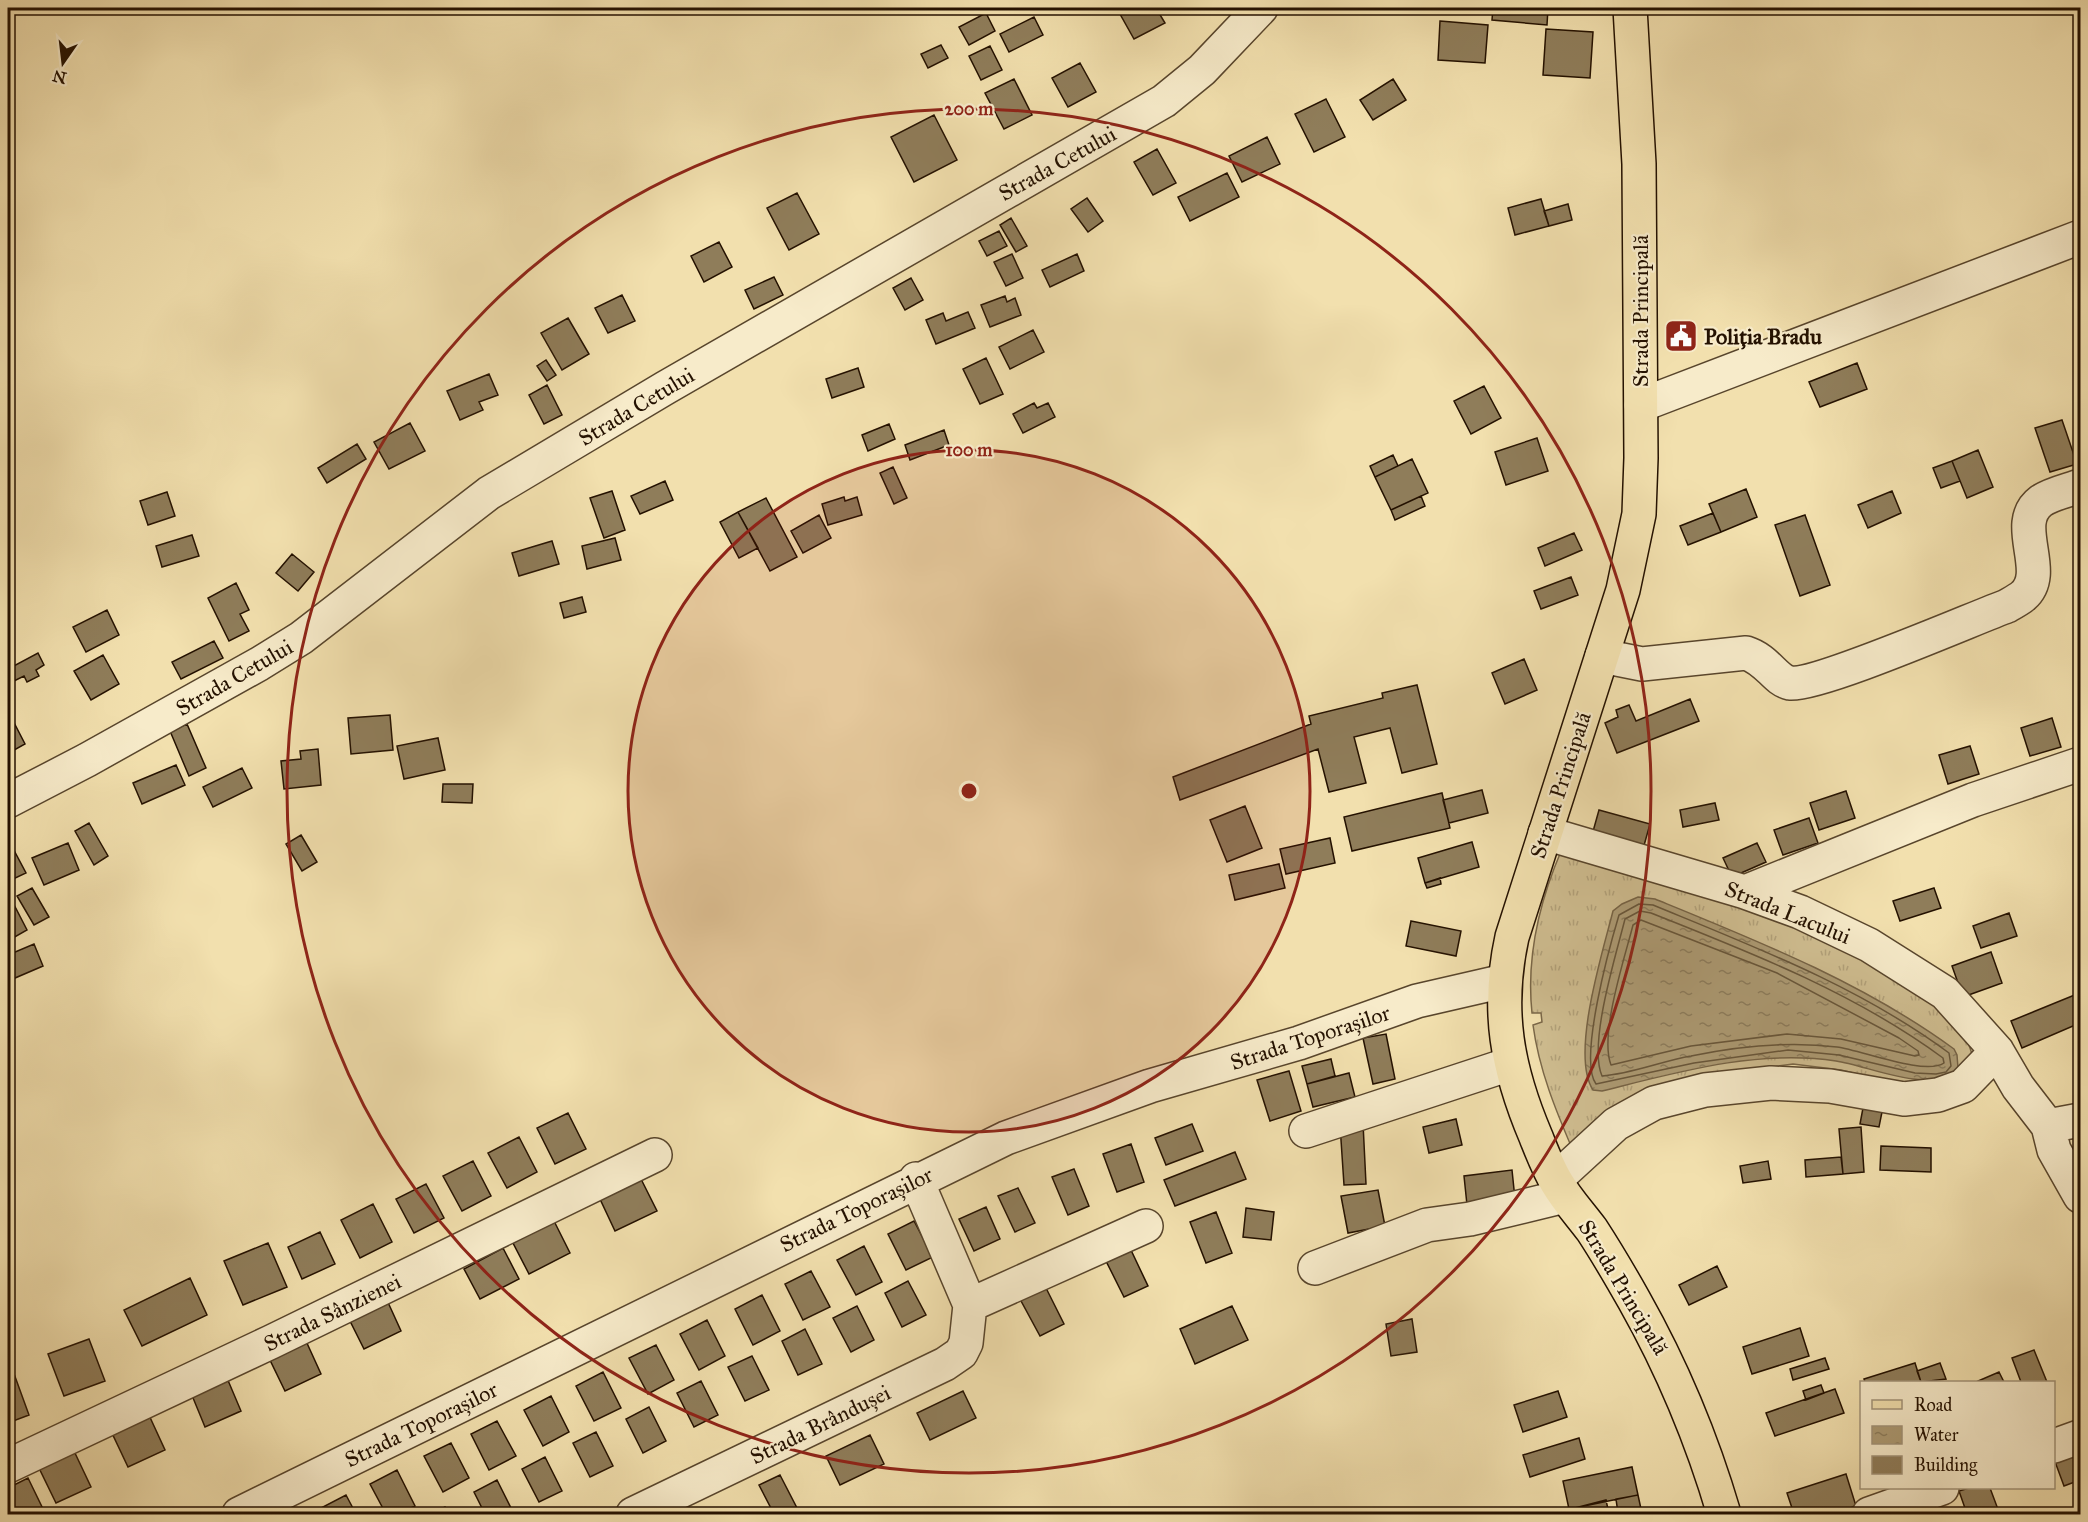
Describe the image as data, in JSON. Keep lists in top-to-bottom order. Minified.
{"streets":{"main road":["Strada Principală"],"street":["Strada Cetului","Strada Lacului","Strada Toporașilor","Strada Sânzienei","Strada Brândușei"]},"crossings":[["Strada Principală","Strada Lacului"],["Strada Principală","Strada Toporașilor"],["Strada Toporașilor","Strada Brândușei"]],"places":{"public building":["Poliția Bradu"]},"legend":["Road","Water","Building"],"north":"bottom","rings":["200 m","100 m"]}
